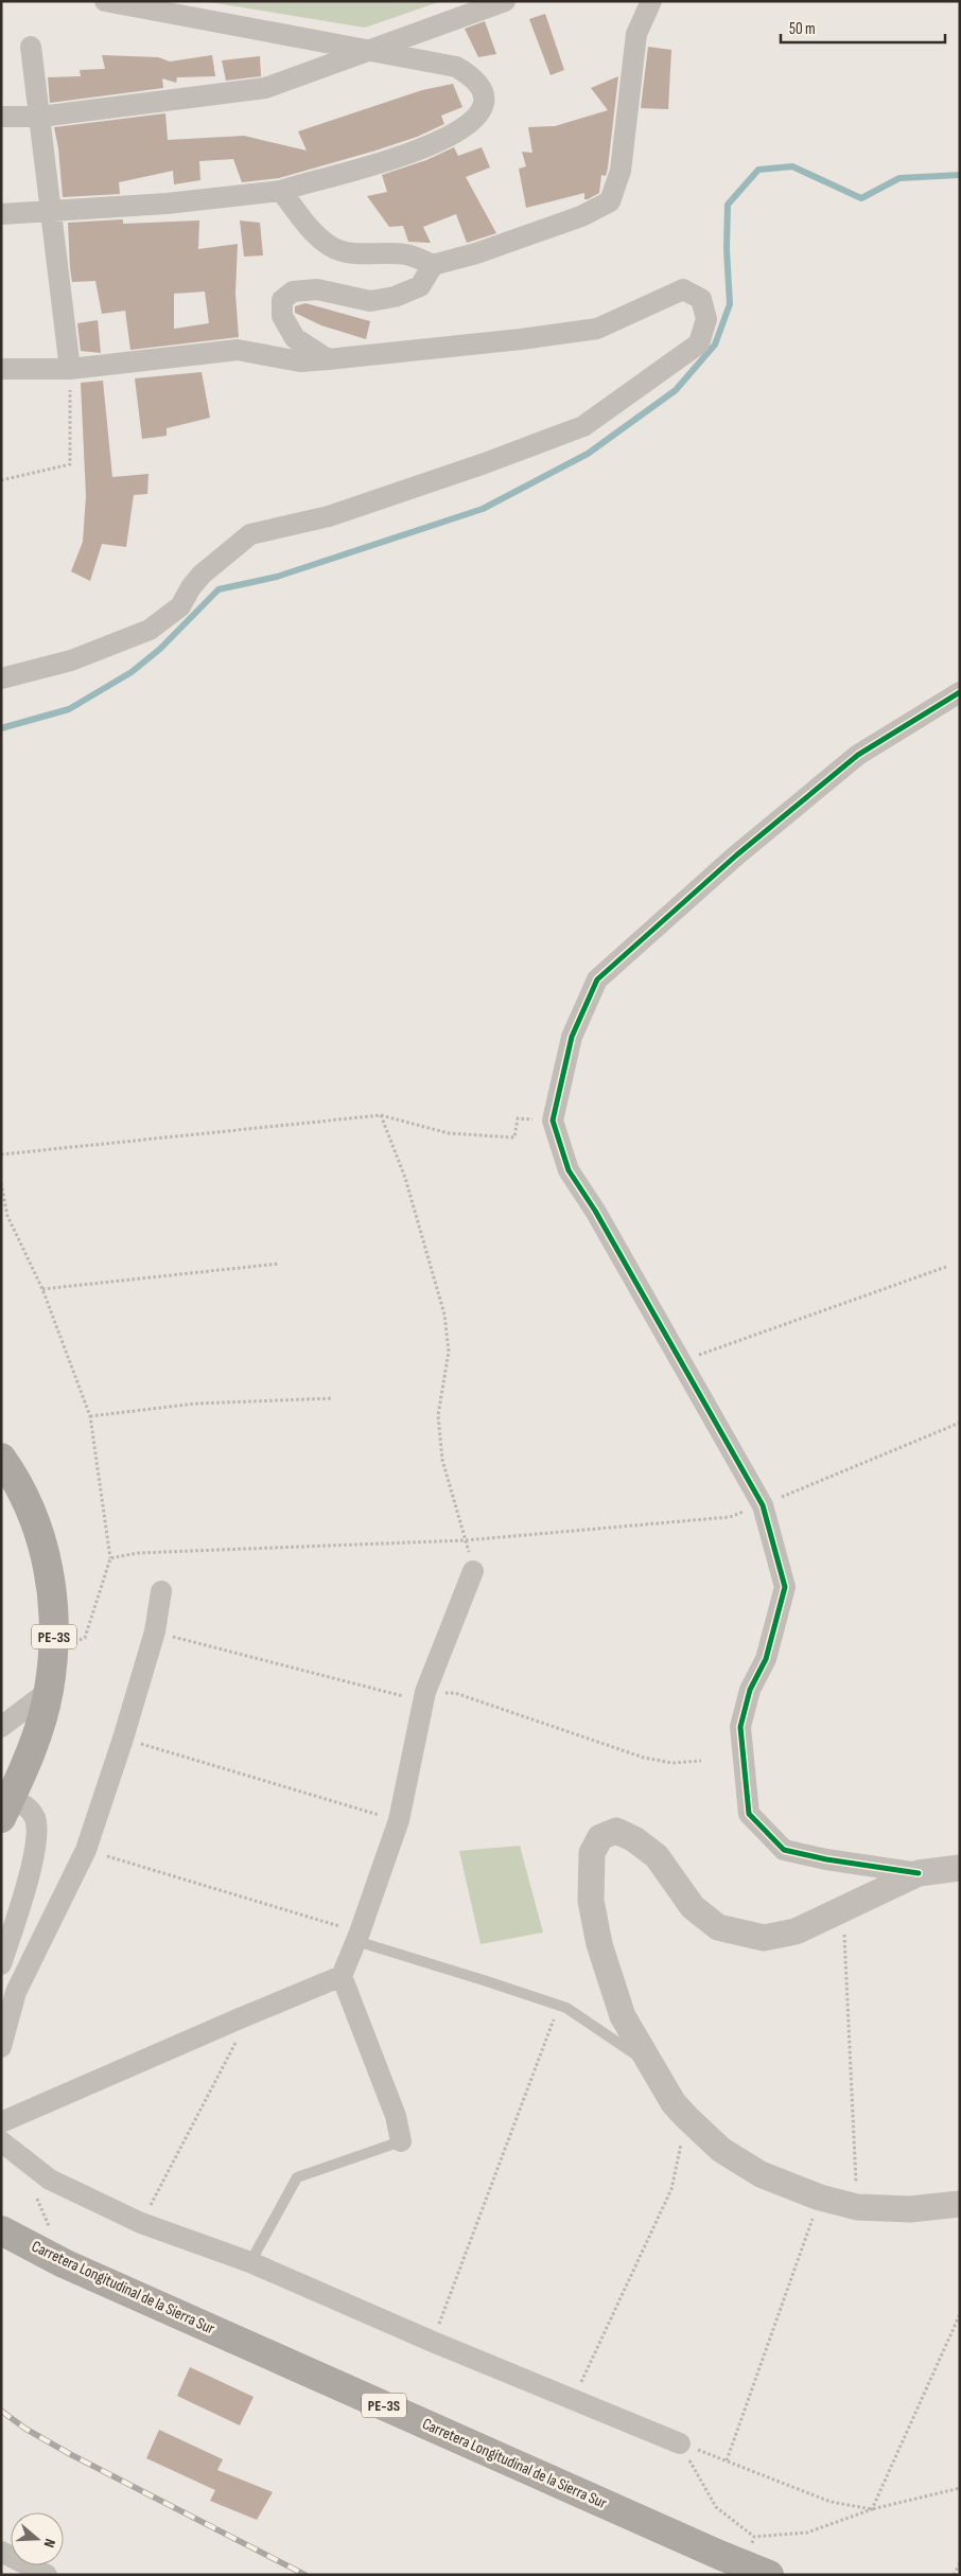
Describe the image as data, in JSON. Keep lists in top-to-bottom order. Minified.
{"streets":{"highway":["PE-3S","Carretera Longitudinal de la Sierra Sur"]},"scale_bar":"50 m","north":"right"}
